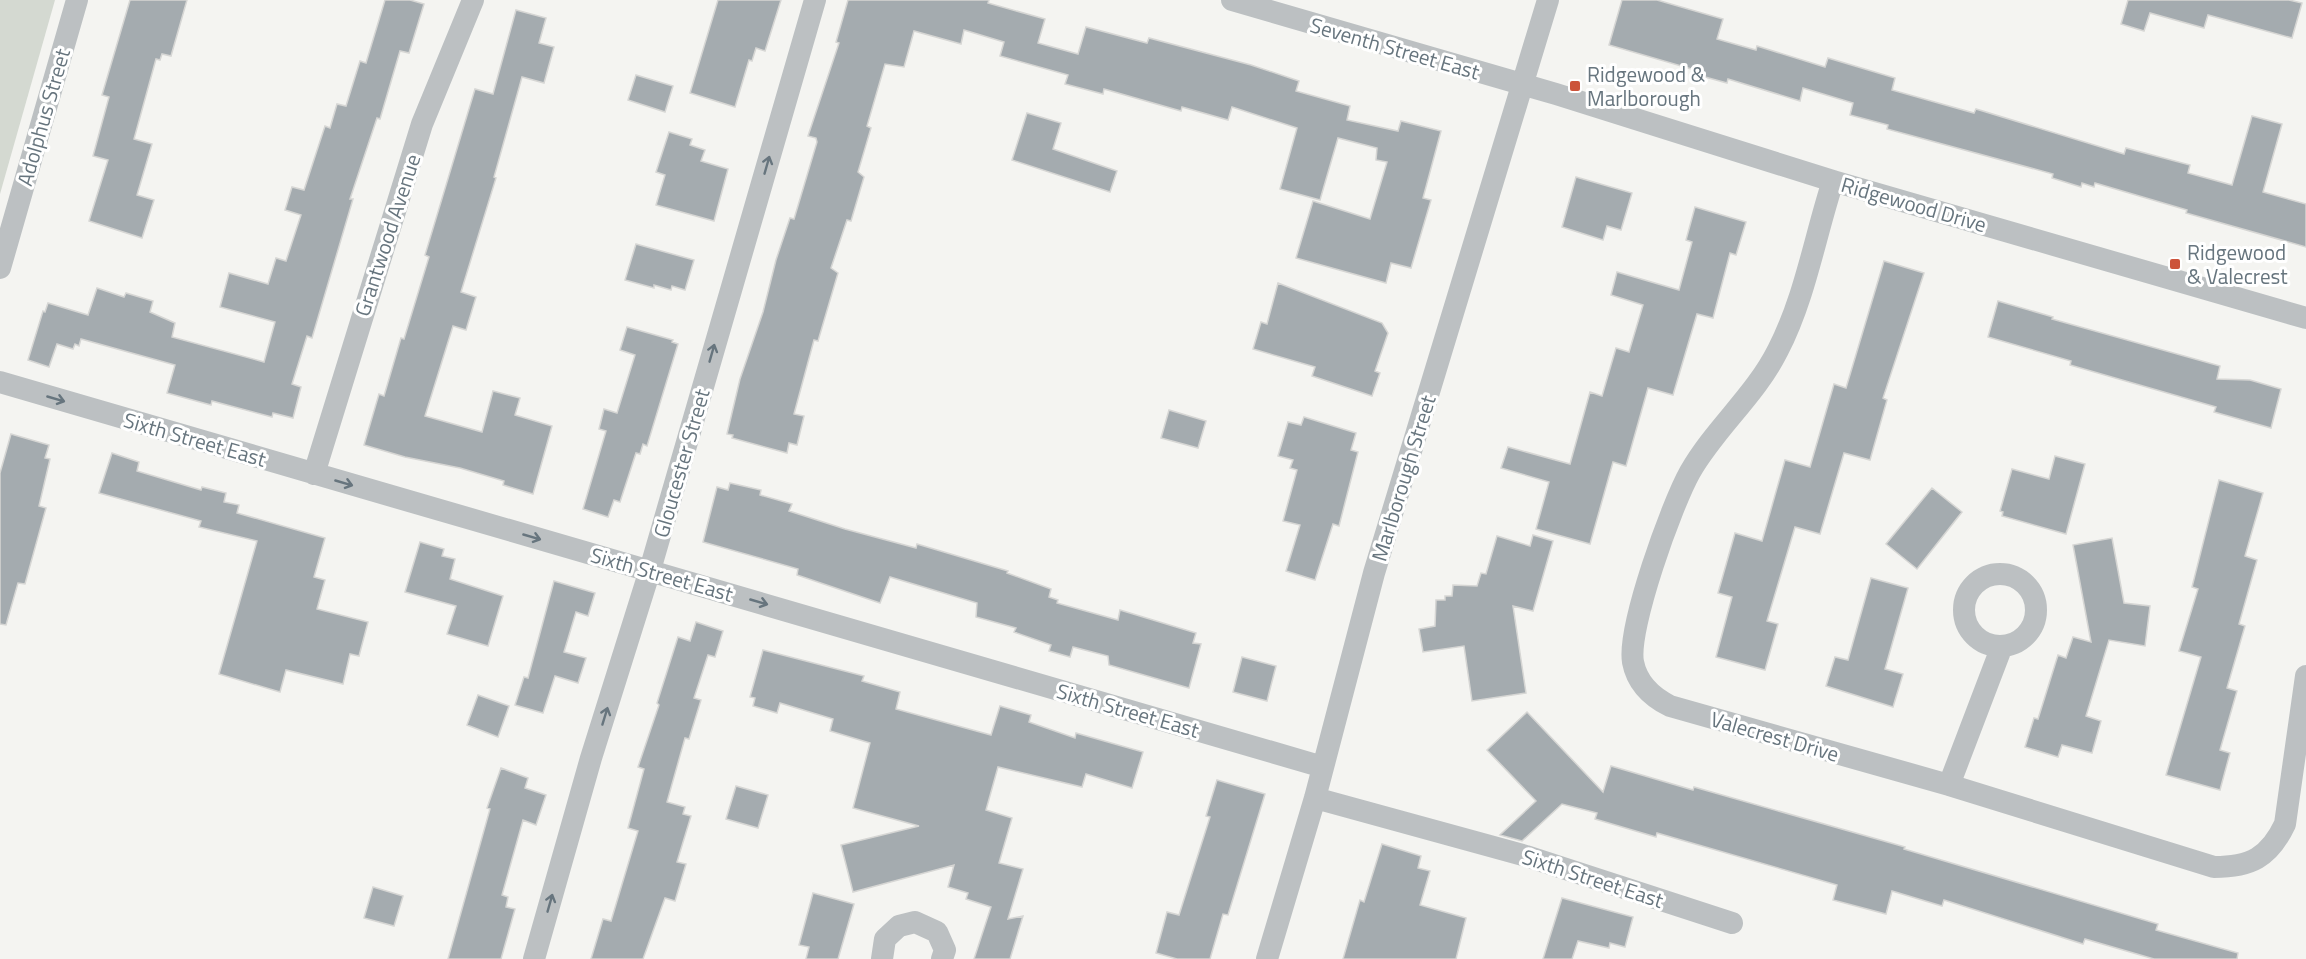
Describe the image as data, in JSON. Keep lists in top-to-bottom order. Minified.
{"streets":{"street":["Seventh Street East","Adolphus Street","Ridgewood Drive","Grantwood Avenue","Sixth Street East","Gloucester Street","Marlborough Street","Valecrest Drive"]},"crossings":[["Seventh Street East","Ridgewood Drive"],["Seventh Street East","Marlborough Street"],["Ridgewood Drive","Marlborough Street"],["Ridgewood Drive","Valecrest Drive"],["Grantwood Avenue","Sixth Street East"],["Sixth Street East","Gloucester Street"],["Sixth Street East","Marlborough Street"]],"one_way":["Sixth Street East","Gloucester Street"],"places":{"transit":["Ridgewood & Marlborough","Ridgewood & Valecrest"]}}
